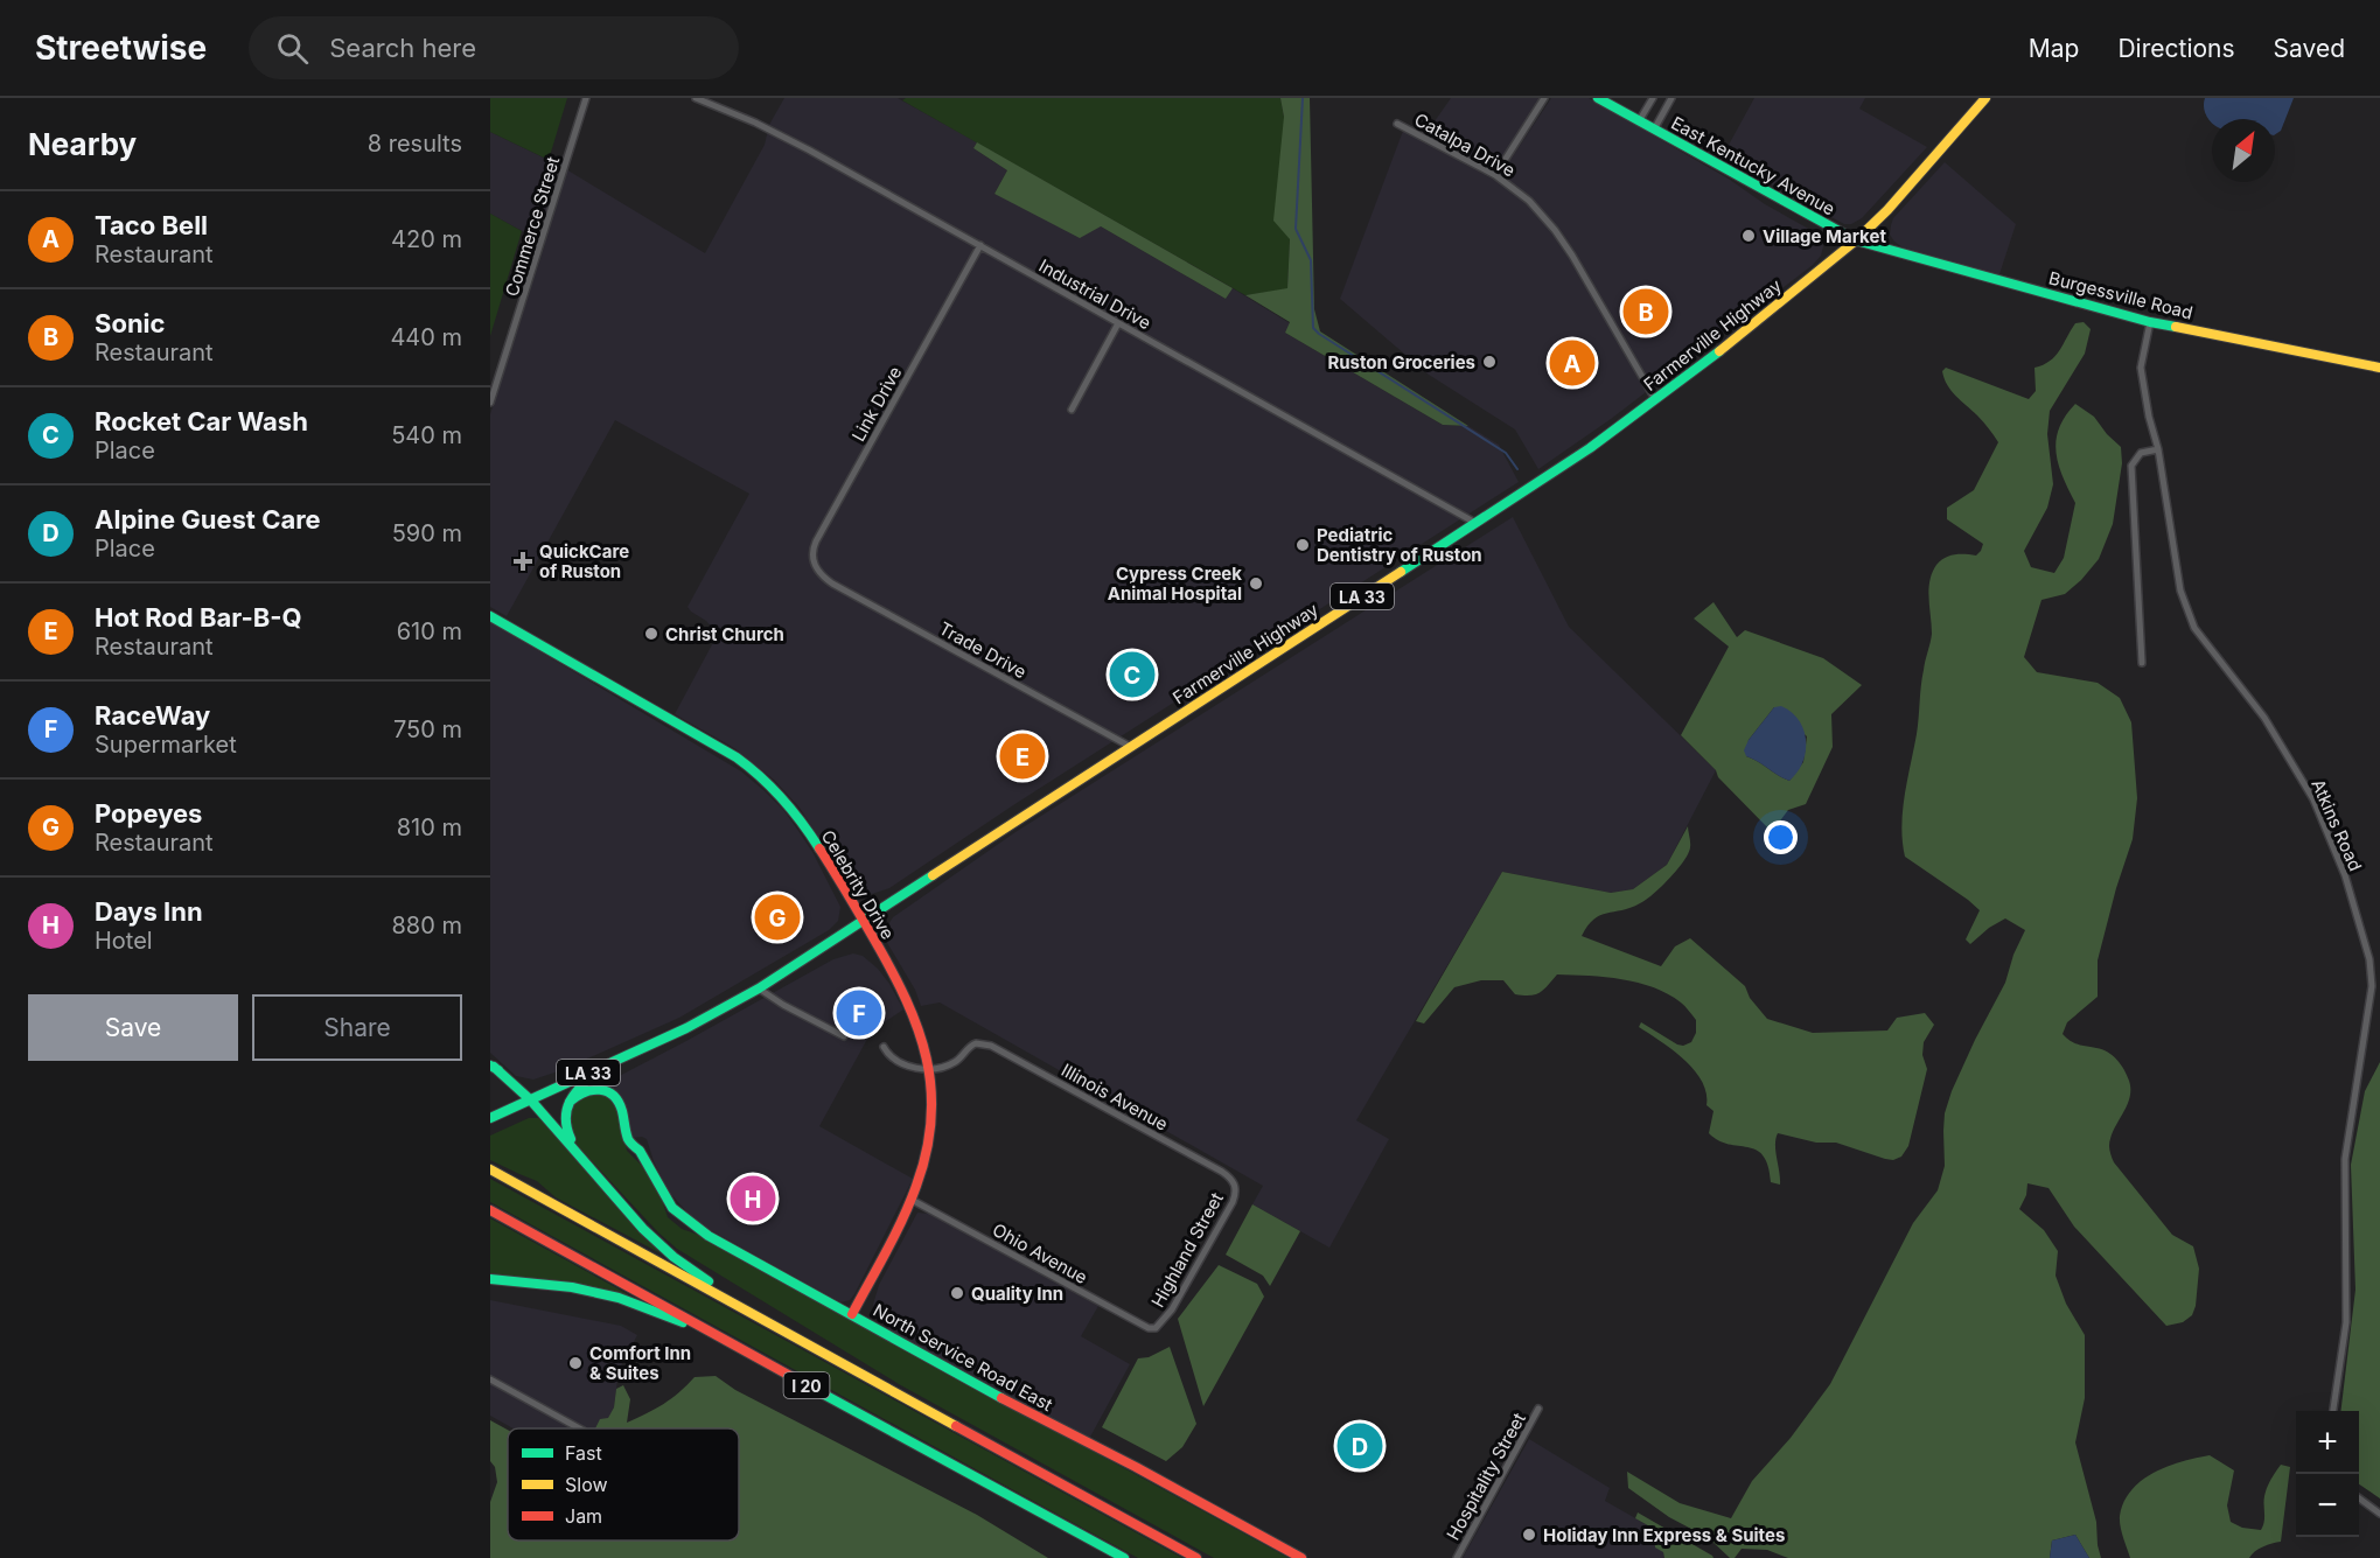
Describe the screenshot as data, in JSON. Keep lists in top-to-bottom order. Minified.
{"streets":{"main road":["East Kentucky Avenue","Burgessville Road","Farmerville Highway","LA 33","Celebrity Drive","North Service Road East","I 20"],"street":["Catalpa Drive","Commerce Street","Industrial Drive","Link Drive","Trade Drive","Atkins Road","Illinois Avenue","Highland Street","Ohio Avenue","Hospitality Street"]},"crossings":[["Catalpa Drive","Farmerville Highway"],["East Kentucky Avenue","Burgessville Road"],["East Kentucky Avenue","Farmerville Highway"],["Industrial Drive","Farmerville Highway"],["Industrial Drive","Link Drive"],["Burgessville Road","Farmerville Highway"],["Burgessville Road","Atkins Road"],["Farmerville Highway","Trade Drive"],["Farmerville Highway","Celebrity Drive"],["Link Drive","Trade Drive"],["Celebrity Drive","Illinois Avenue"],["Celebrity Drive","Ohio Avenue"],["Celebrity Drive","North Service Road East"],["Illinois Avenue","Highland Street"],["Highland Street","Ohio Avenue"]],"places":{"other":["Village Market","Ruston Groceries","Pediatric Dentistry of Ruston","Cypress Creek Animal Hospital","Christ Church","Quality Inn","Comfort Inn & Suites","Holiday Inn Express & Suites"],"health":["QuickCare of Ruston"]},"legend":["Fast","Slow","Jam"],"north":"top right","page":{"header":"Streetwise","search":"Search here","nav":["Map","Directions","Saved"],"heading":["Nearby","8 results"],"list":[{"mark":"A","name":"Taco Bell","note":"Restaurant","value":"420 m"},{"mark":"B","name":"Sonic","note":"Restaurant","value":"440 m"},{"mark":"C","name":"Rocket Car Wash","note":"Place","value":"540 m"},{"mark":"D","name":"Alpine Guest Care","note":"Place","value":"590 m"},{"mark":"E","name":"Hot Rod Bar-B-Q","note":"Restaurant","value":"610 m"},{"mark":"F","name":"RaceWay","note":"Supermarket","value":"750 m"},{"mark":"G","name":"Popeyes","note":"Restaurant","value":"810 m"},{"mark":"H","name":"Days Inn","note":"Hotel","value":"880 m"}],"pins":["B","A","C","E","G","F","H","D"],"buttons":["Save","Share"],"map_buttons":["+","−"]}}
